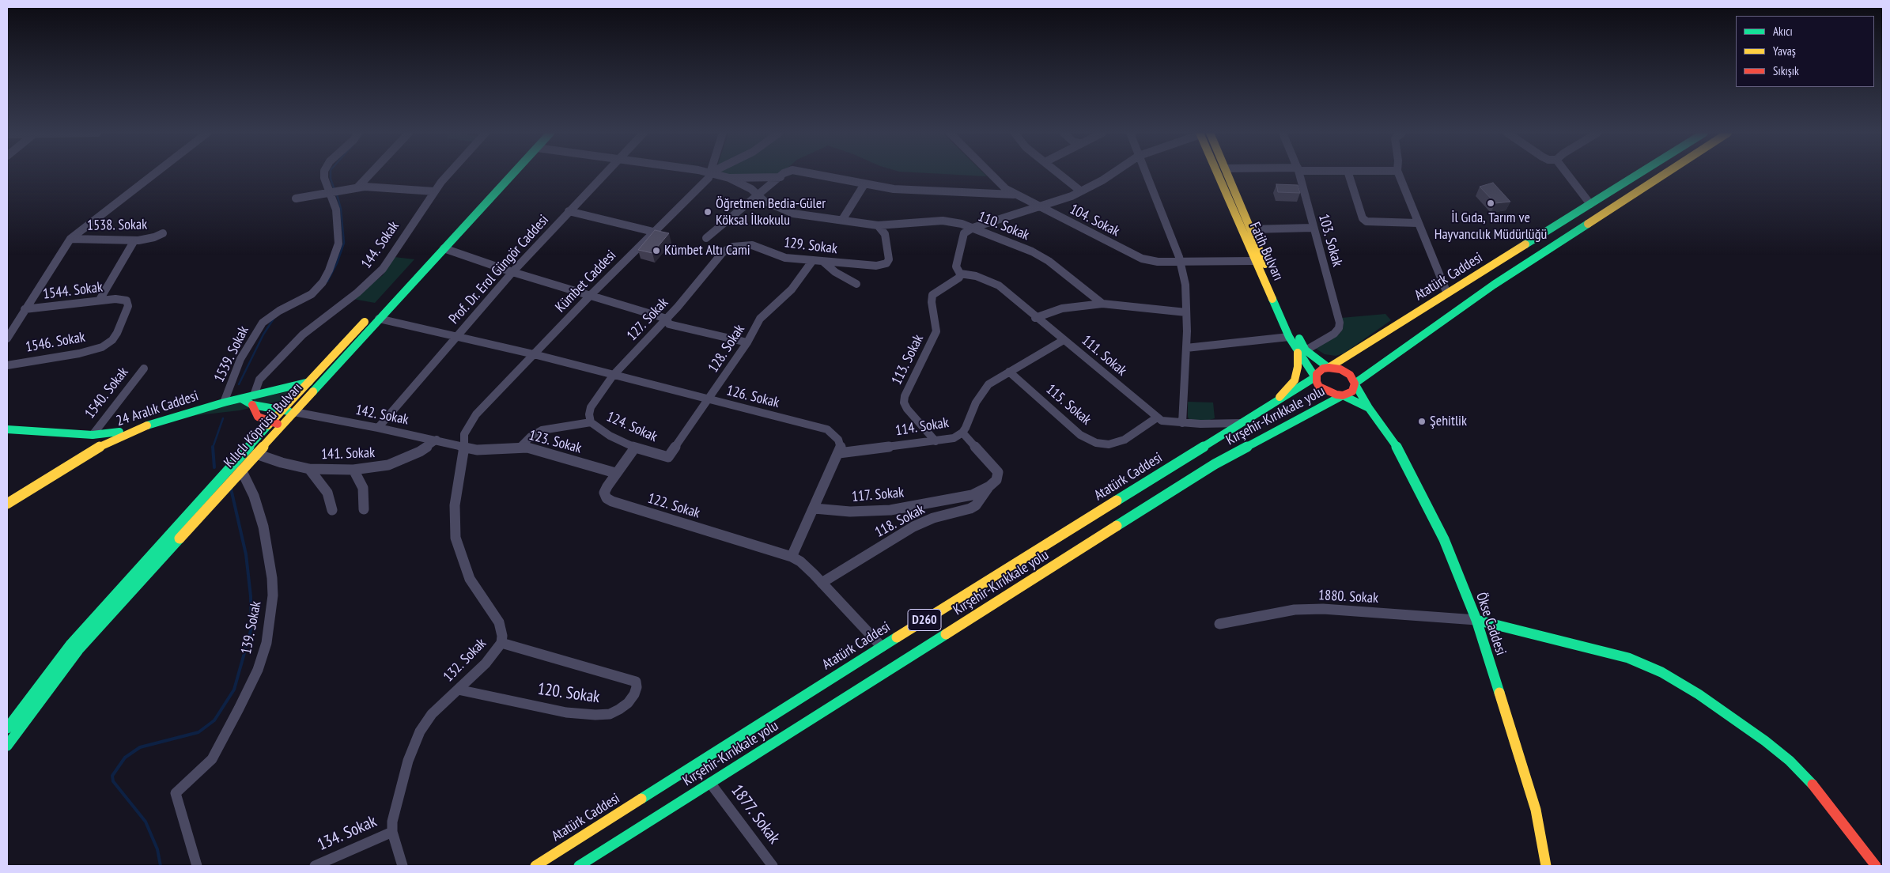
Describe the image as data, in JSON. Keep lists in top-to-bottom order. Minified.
{"streets":{"main road":["Fatih Bulvarı","Atatürk Caddesi","24 Aralık Caddesi","Kırşehir-Kırıkkale yolu","Kılıçlı Köprüsü Bulvarı","D260","Ökse Caddesi"],"street":["104. Sokak","1538. Sokak","110. Sokak","103. Sokak","144. Sokak","129. Sokak","Prof. Dr. Erol Güngör Caddesi","Kümbet Caddesi","1544. Sokak","127. Sokak","1546. Sokak","128. Sokak","1539. Sokak","111. Sokak","113. Sokak","1540. Sokak","126. Sokak","115. Sokak","142. Sokak","124. Sokak","114. Sokak","123. Sokak","141. Sokak","117. Sokak","122. Sokak","118. Sokak","1880. Sokak","139. Sokak","132. Sokak","120. Sokak","1877. Sokak","134. Sokak"]},"crossings":[["104. Sokak","Fatih Bulvarı"],["110. Sokak","129. Sokak"],["103. Sokak","Fatih Bulvarı"],["144. Sokak","24 Aralık Caddesi"],["129. Sokak","127. Sokak"],["129. Sokak","128. Sokak"],["Fatih Bulvarı","Atatürk Caddesi"],["Fatih Bulvarı","Kırşehir-Kırıkkale yolu"],["Fatih Bulvarı","Ökse Caddesi"],["Prof. Dr. Erol Güngör Caddesi","126. Sokak"],["Prof. Dr. Erol Güngör Caddesi","142. Sokak"],["Atatürk Caddesi","111. Sokak"],["Atatürk Caddesi","Kırşehir-Kırıkkale yolu"],["Atatürk Caddesi","Ökse Caddesi"],["Kümbet Caddesi","126. Sokak"],["Kümbet Caddesi","142. Sokak"],["Kümbet Caddesi","123. Sokak"],["Kümbet Caddesi","132. Sokak"],["1544. Sokak","1546. Sokak"],["127. Sokak","126. Sokak"],["127. Sokak","124. Sokak"],["128. Sokak","126. Sokak"],["128. Sokak","124. Sokak"],["1539. Sokak","24 Aralık Caddesi"],["111. Sokak","113. Sokak"],["111. Sokak","115. Sokak"],["111. Sokak","114. Sokak"],["113. Sokak","114. Sokak"],["126. Sokak","Kılıçlı Köprüsü Bulvarı"],["126. Sokak","124. Sokak"],["126. Sokak","114. Sokak"],["115. Sokak","114. Sokak"],["24 Aralık Caddesi","Kılıçlı Köprüsü Bulvarı"],["142. Sokak","Kılıçlı Köprüsü Bulvarı"],["142. Sokak","123. Sokak"],["142. Sokak","141. Sokak"],["142. Sokak","132. Sokak"],["Kırşehir-Kırıkkale yolu","Ökse Caddesi"],["Kırşehir-Kırıkkale yolu","1877. Sokak"],["Kılıçlı Köprüsü Bulvarı","141. Sokak"],["Kılıçlı Köprüsü Bulvarı","139. Sokak"],["124. Sokak","122. Sokak"],["114. Sokak","118. Sokak"],["123. Sokak","122. Sokak"],["123. Sokak","132. Sokak"],["117. Sokak","118. Sokak"],["1880. Sokak","Ökse Caddesi"],["132. Sokak","120. Sokak"],["132. Sokak","134. Sokak"]],"places":["İl Gıda, Tarım ve Hayvancılık Müdürlüğü","Öğretmen Bedia-Güler Köksal İlkokulu","Kümbet Altı Cami","Şehitlik"],"legend":["Akıcı","Yavaş","Sıkışık"]}
